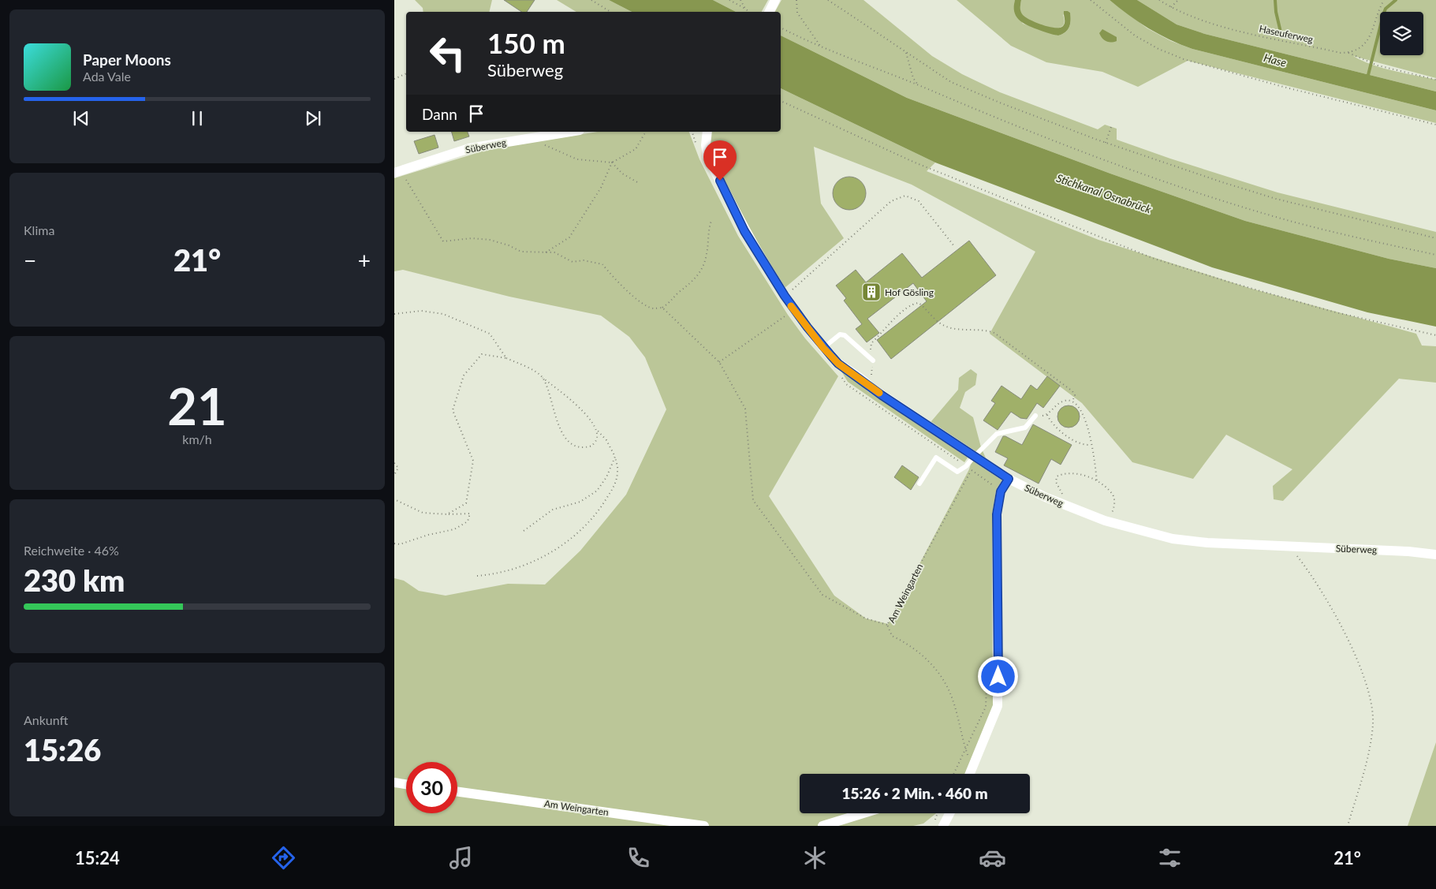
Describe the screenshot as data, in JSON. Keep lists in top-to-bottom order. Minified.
{"streets":{"street":["Süberweg","Am Weingarten"],"path":["Haseuferweg"]},"water":["Hase","Stichkanal Osnabrück"],"places":{"building":["Hof Gösling"]},"page":{"turn":["150 m","Süberweg"],"song":["Paper Moons","Ada Vale"],"then":"Dann","tile":["Klima",["21","km/h"],["Reichweite · 46%","230 km"],["Ankunft","15:26"]],"heat":["−","21°","+"],"limit":"30","trip":"15:26 · 2 Min. · 460 m","tabs":["15:24","21°"]}}
